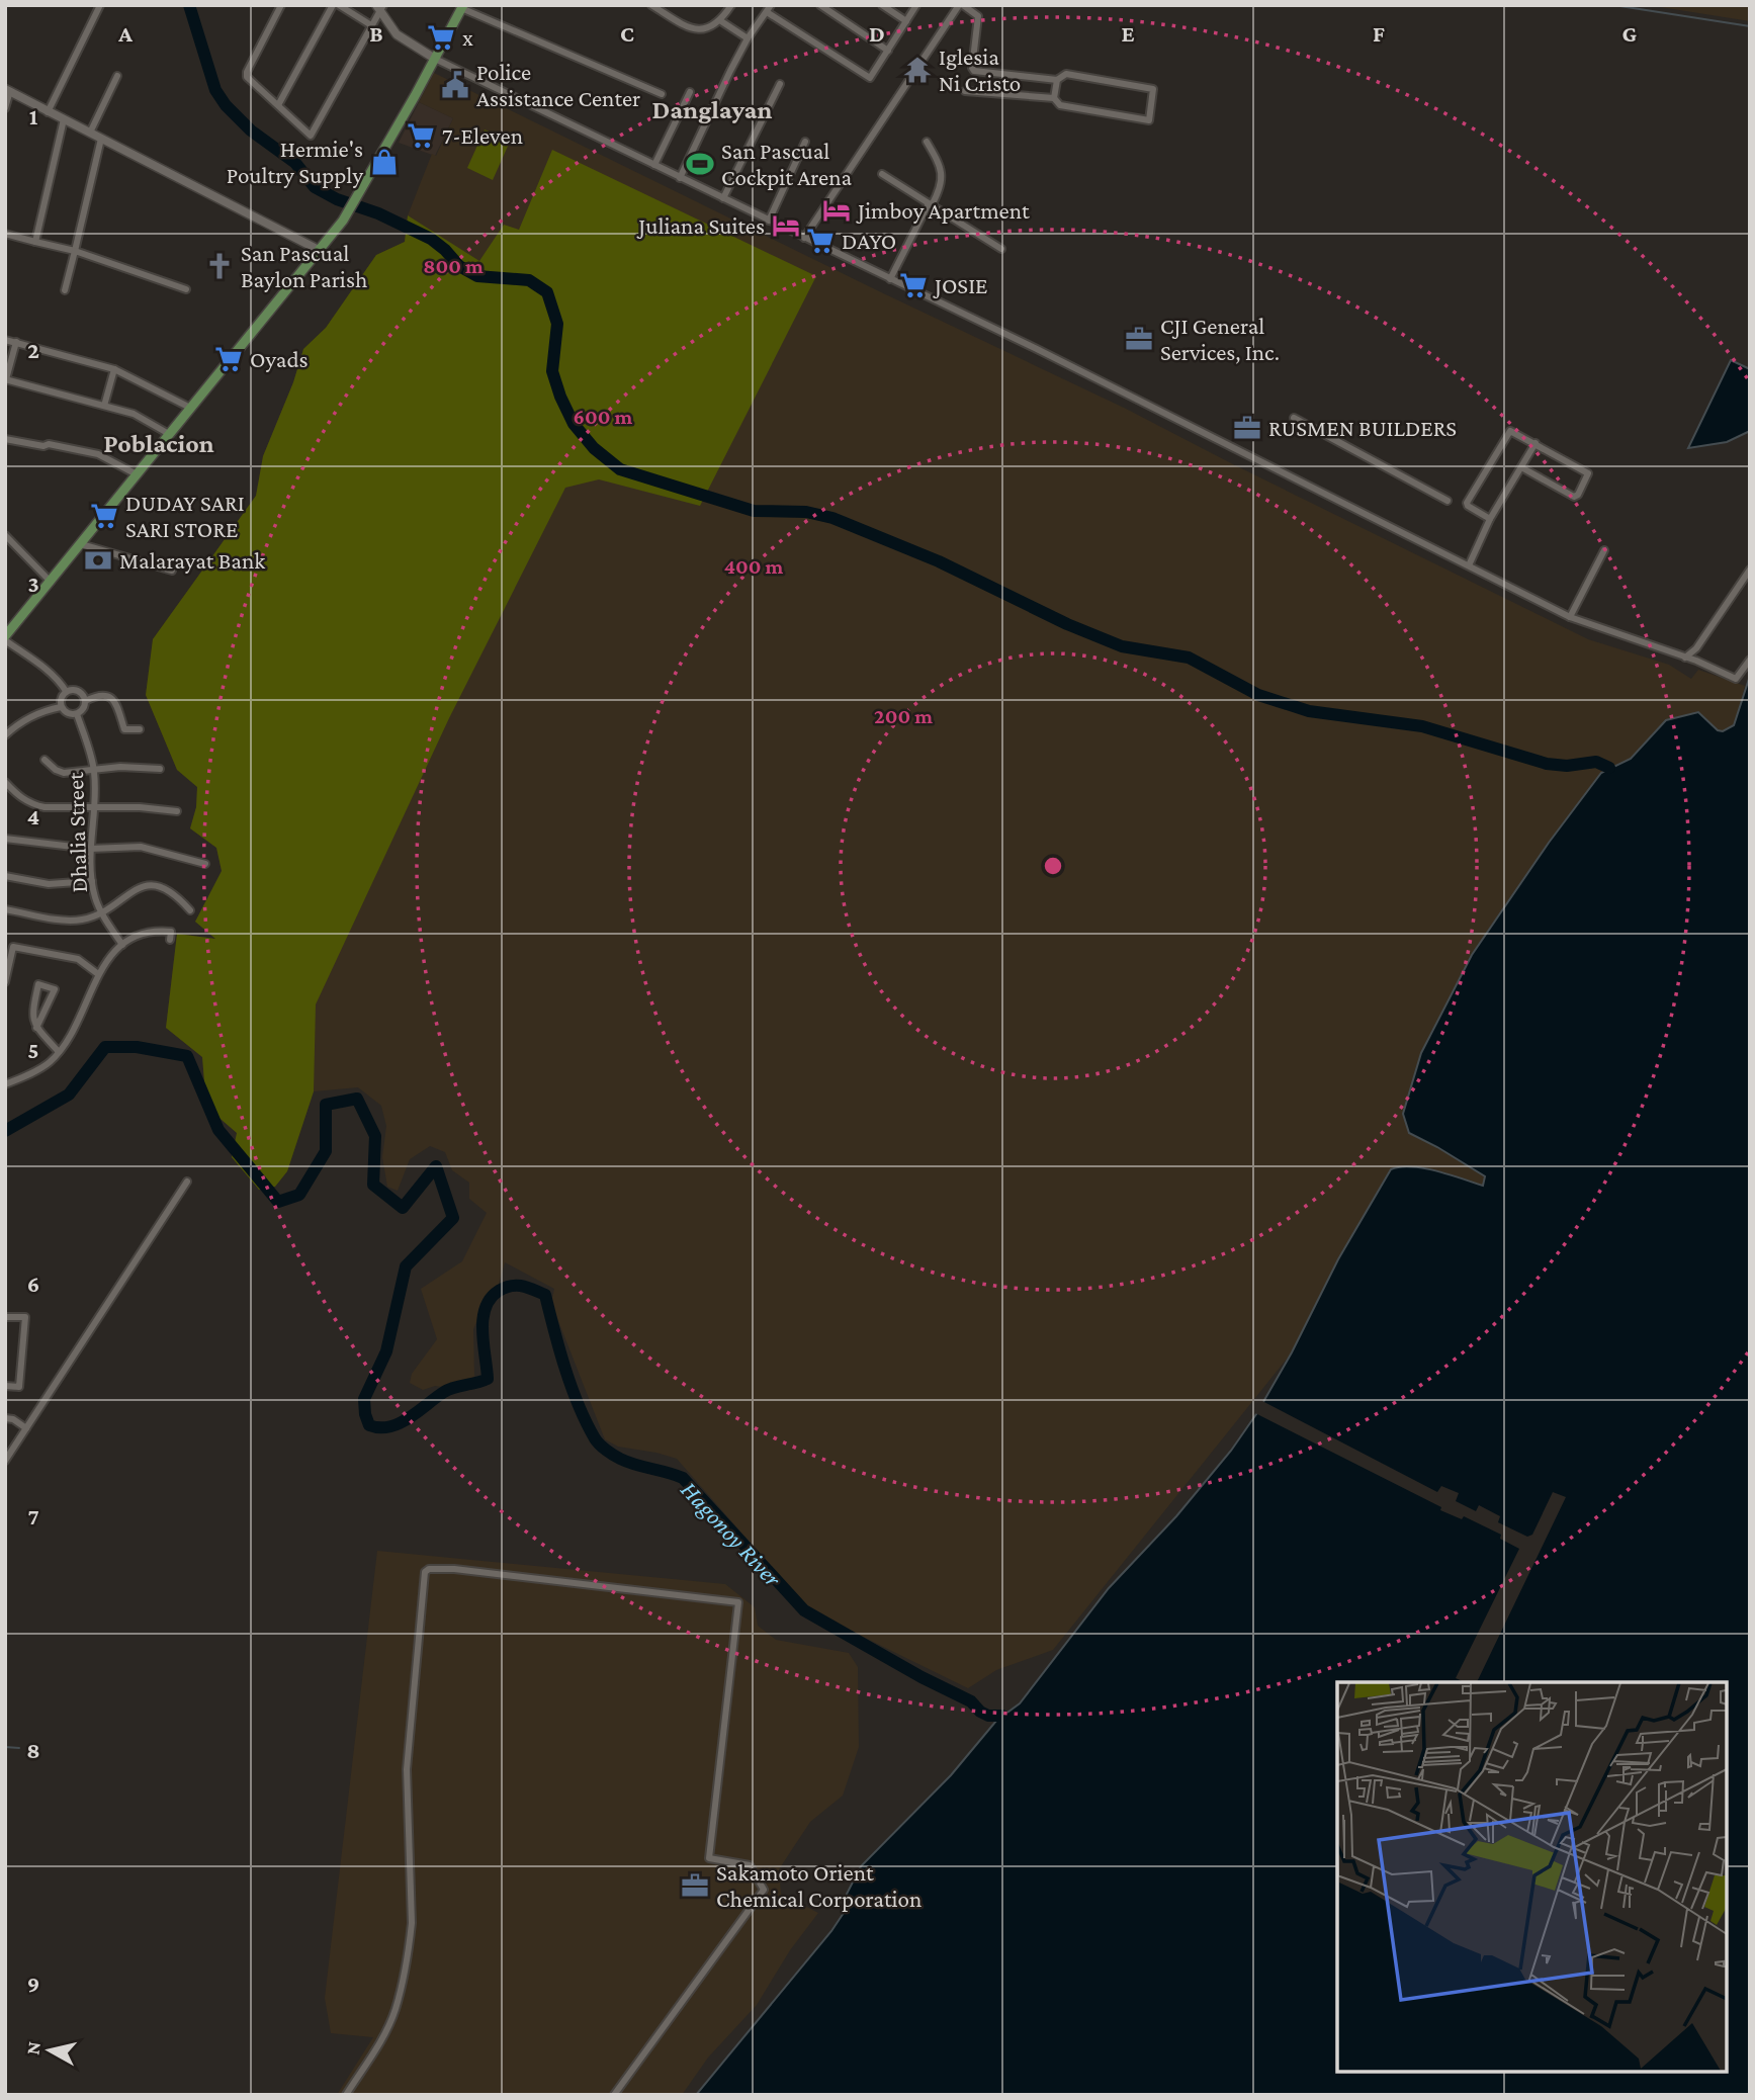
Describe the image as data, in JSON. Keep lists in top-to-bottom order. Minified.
{"streets":{"street":["Dhalia Street"]},"districts":["Danglayan","Poblacion"],"water":["Hagonoy River"],"places":{"supermarket":["x","7-Eleven","DAYO","JOSIE","Oyads","DUDAY SARI SARI STORE"],"temple":["Iglesia Ni Cristo"],"public building":["Police Assistance Center"],"shop":["Hermie's Poultry Supply"],"sports":["San Pascual Cockpit Arena"],"hotel":["Jimboy Apartment","Juliana Suites"],"church":["San Pascual Baylon Parish"],"office":["CJI General Services, Inc.","RUSMEN BUILDERS","Sakamoto Orient Chemical Corporation"],"bank":["Malarayat Bank"]},"north":"left","grid":{"columns":["A","B","C","D","E","F","G"],"rows":["1","2","3","4","5","6","7","8","9"]},"rings":["800 m","600 m","400 m","200 m"]}
